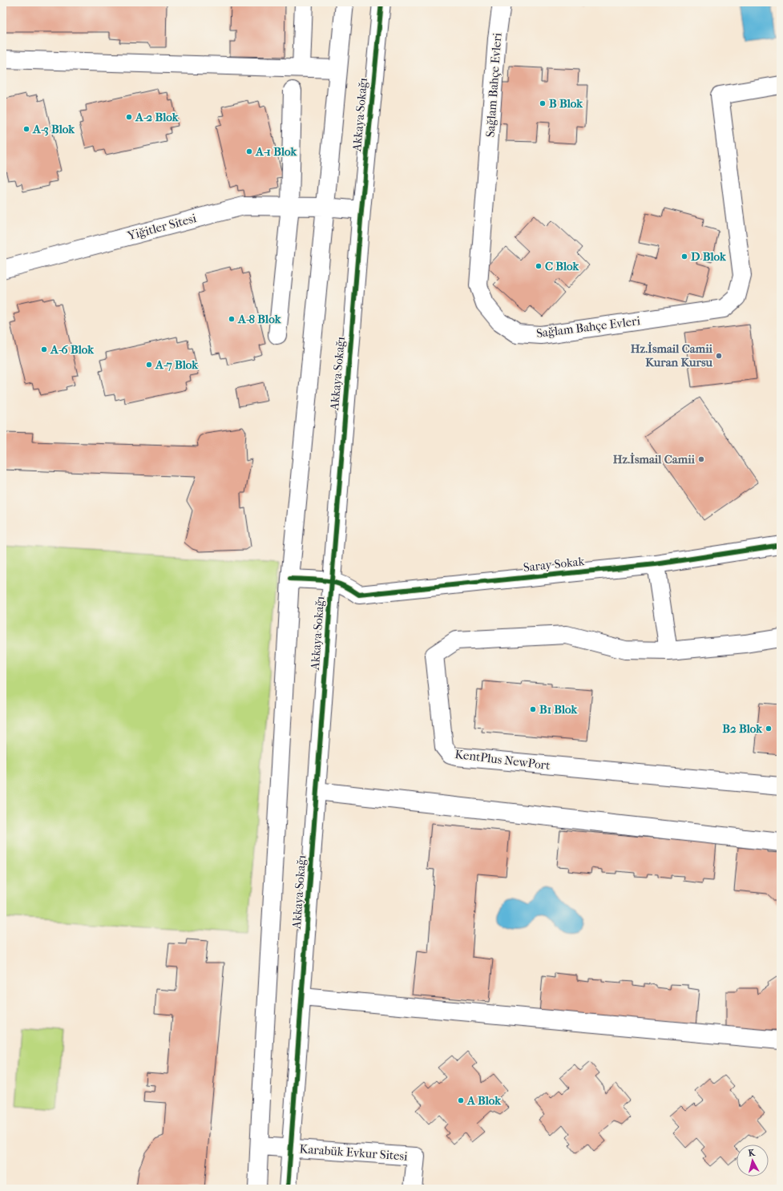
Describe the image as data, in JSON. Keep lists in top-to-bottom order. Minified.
{"streets":{"street":["Sağlam Bahçe Evleri","Akkaya Sokağı","Yiğitler Sitesi","Saray Sokak","KentPlus NewPort","Karabük Evkur Sitesi"]},"crossings":[["Akkaya Sokağı","Saray Sokak"],["Akkaya Sokağı","Karabük Evkur Sitesi"]],"places":["B Blok","A-2 Blok","A-3 Blok","A-1 Blok","D Blok","C Blok","A-8 Blok","A-6 Blok","Hz.İsmail Camii Kuran Kursu","A-7 Blok","Hz.İsmail Camii","B1 Blok","B2 Blok","A Blok"],"north":"top"}
